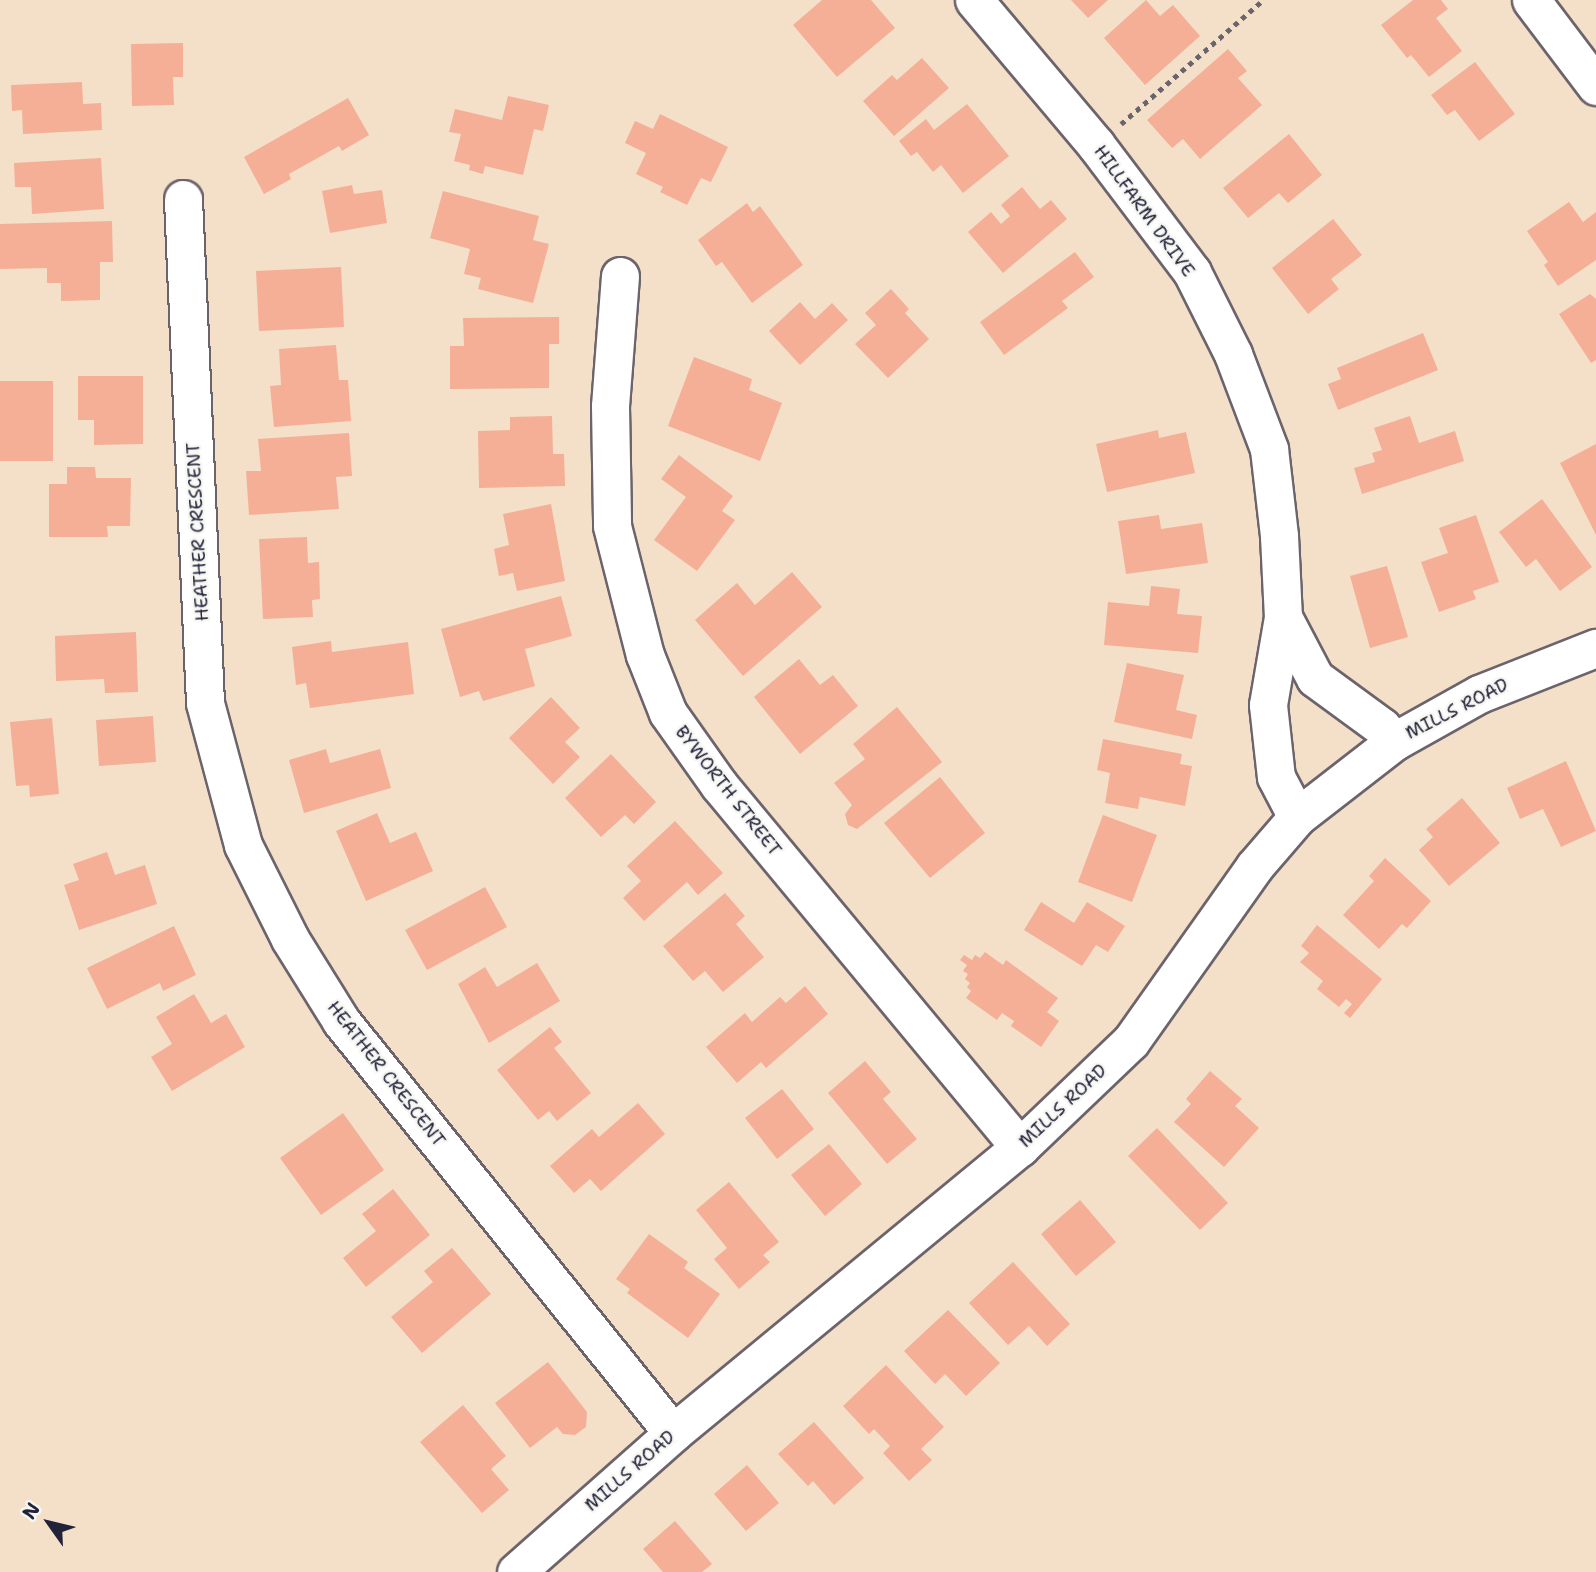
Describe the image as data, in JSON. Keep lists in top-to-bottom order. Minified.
{"streets":{"street":["HILLFARM DRIVE","HEATHER CRESCENT","MILLS ROAD","BYWORTH STREET"]},"crossings":[["HILLFARM DRIVE","MILLS ROAD"],["HEATHER CRESCENT","MILLS ROAD"],["MILLS ROAD","BYWORTH STREET"]],"north":"top left"}
